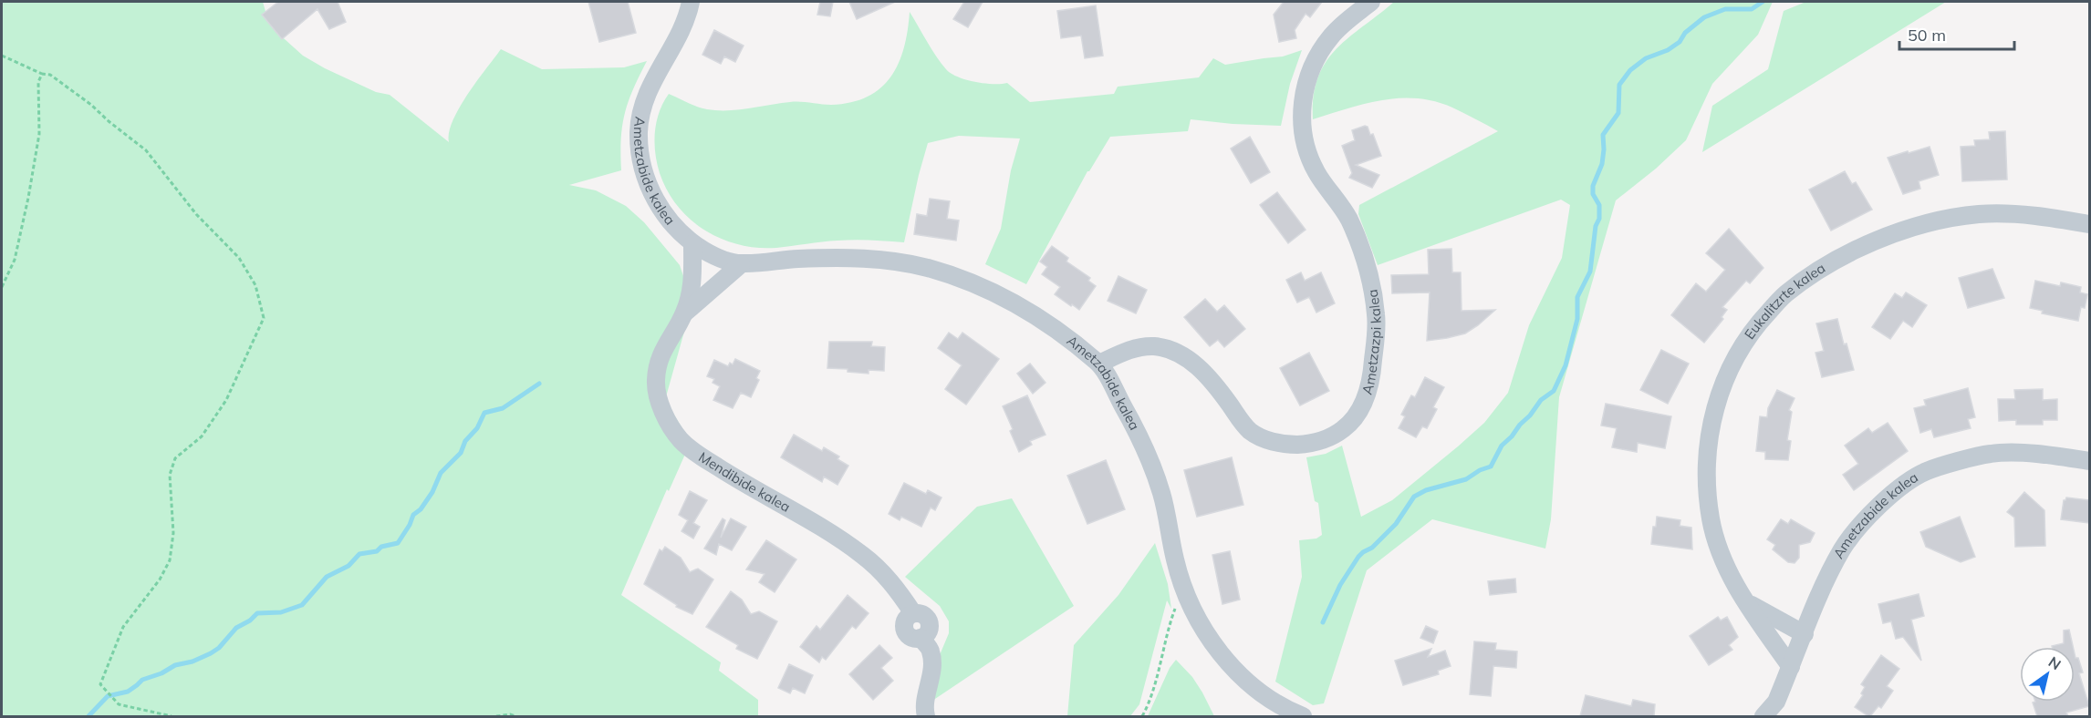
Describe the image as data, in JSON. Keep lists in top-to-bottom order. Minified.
{"streets":{"street":["Ametzabide kalea","Eukalitzrte kalea","Ametzazpi kalea","Mendibide kalea"]},"crossings":[["Ametzabide kalea","Eukalitzrte kalea"],["Ametzabide kalea","Ametzazpi kalea"]],"scale_bar":"50 m","north":"top right"}
